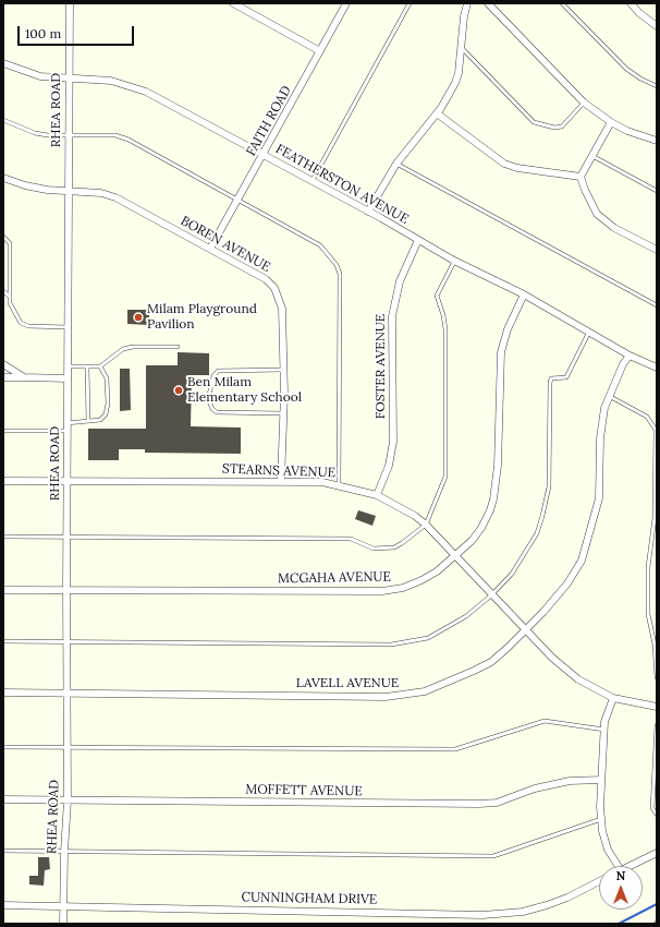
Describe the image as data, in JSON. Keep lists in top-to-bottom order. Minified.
{"streets":{"street":["RHEA ROAD","FAITH ROAD","FEATHERSTON AVENUE","BOREN AVENUE","FOSTER AVENUE","STEARNS AVENUE","MCGAHA AVENUE","LAVELL AVENUE","MOFFETT AVENUE","CUNNINGHAM DRIVE"]},"crossings":[["RHEA ROAD","FEATHERSTON AVENUE"],["RHEA ROAD","BOREN AVENUE"],["RHEA ROAD","STEARNS AVENUE"],["RHEA ROAD","MCGAHA AVENUE"],["RHEA ROAD","LAVELL AVENUE"],["RHEA ROAD","MOFFETT AVENUE"],["RHEA ROAD","CUNNINGHAM DRIVE"],["FAITH ROAD","FEATHERSTON AVENUE"],["FAITH ROAD","BOREN AVENUE"],["FEATHERSTON AVENUE","FOSTER AVENUE"],["FEATHERSTON AVENUE","MCGAHA AVENUE"],["FEATHERSTON AVENUE","LAVELL AVENUE"],["BOREN AVENUE","STEARNS AVENUE"],["FOSTER AVENUE","STEARNS AVENUE"],["STEARNS AVENUE","MCGAHA AVENUE"],["STEARNS AVENUE","LAVELL AVENUE"]],"places":["Milam Playground Pavilion","Ben Milam Elementary School"],"scale_bar":"100 m","north":"top"}
